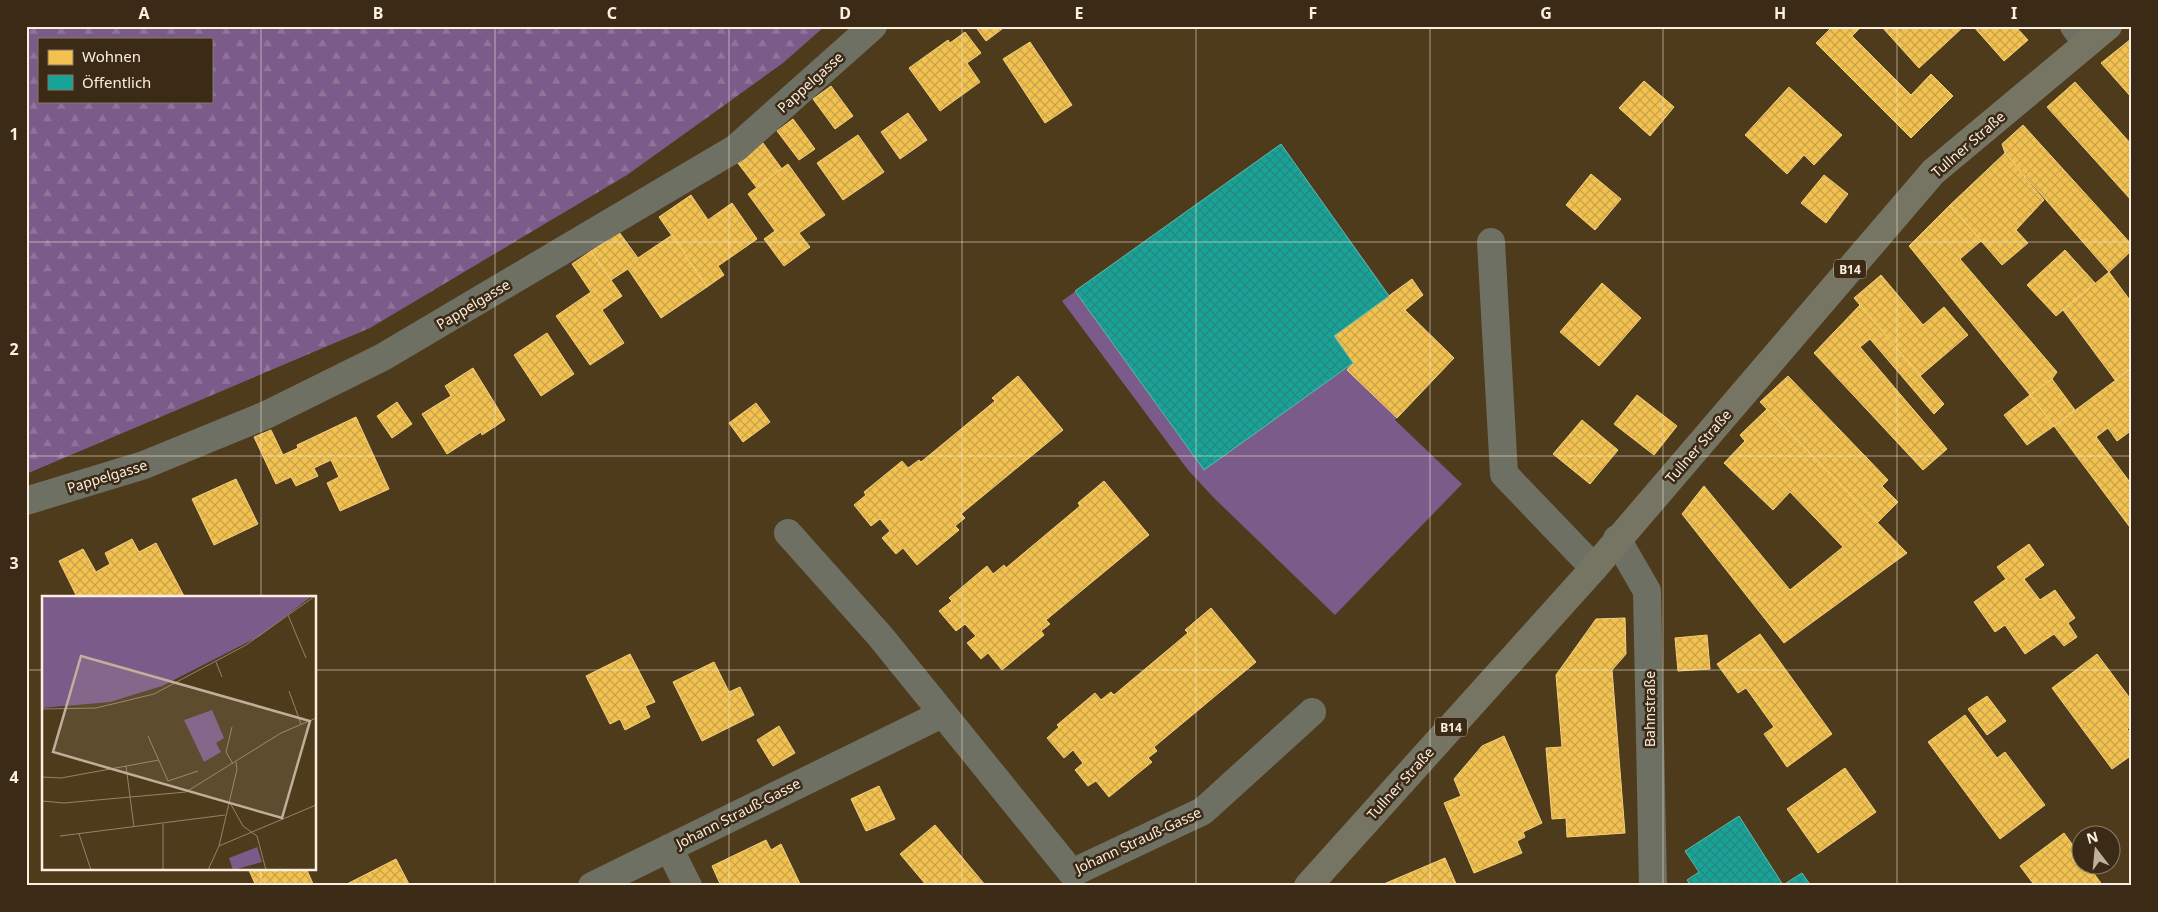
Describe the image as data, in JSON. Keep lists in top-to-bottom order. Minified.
{"streets":{"main road":["Tullner Straße","B14"],"street":["Pappelgasse","Bahnstraße","Johann Strauß-Gasse"]},"crossings":[["Tullner Straße","Bahnstraße"]],"legend":["Wohnen","Öffentlich"],"north":"top","grid":{"columns":["A","B","C","D","E","F","G","H","I"],"rows":["1","2","3","4"]}}
